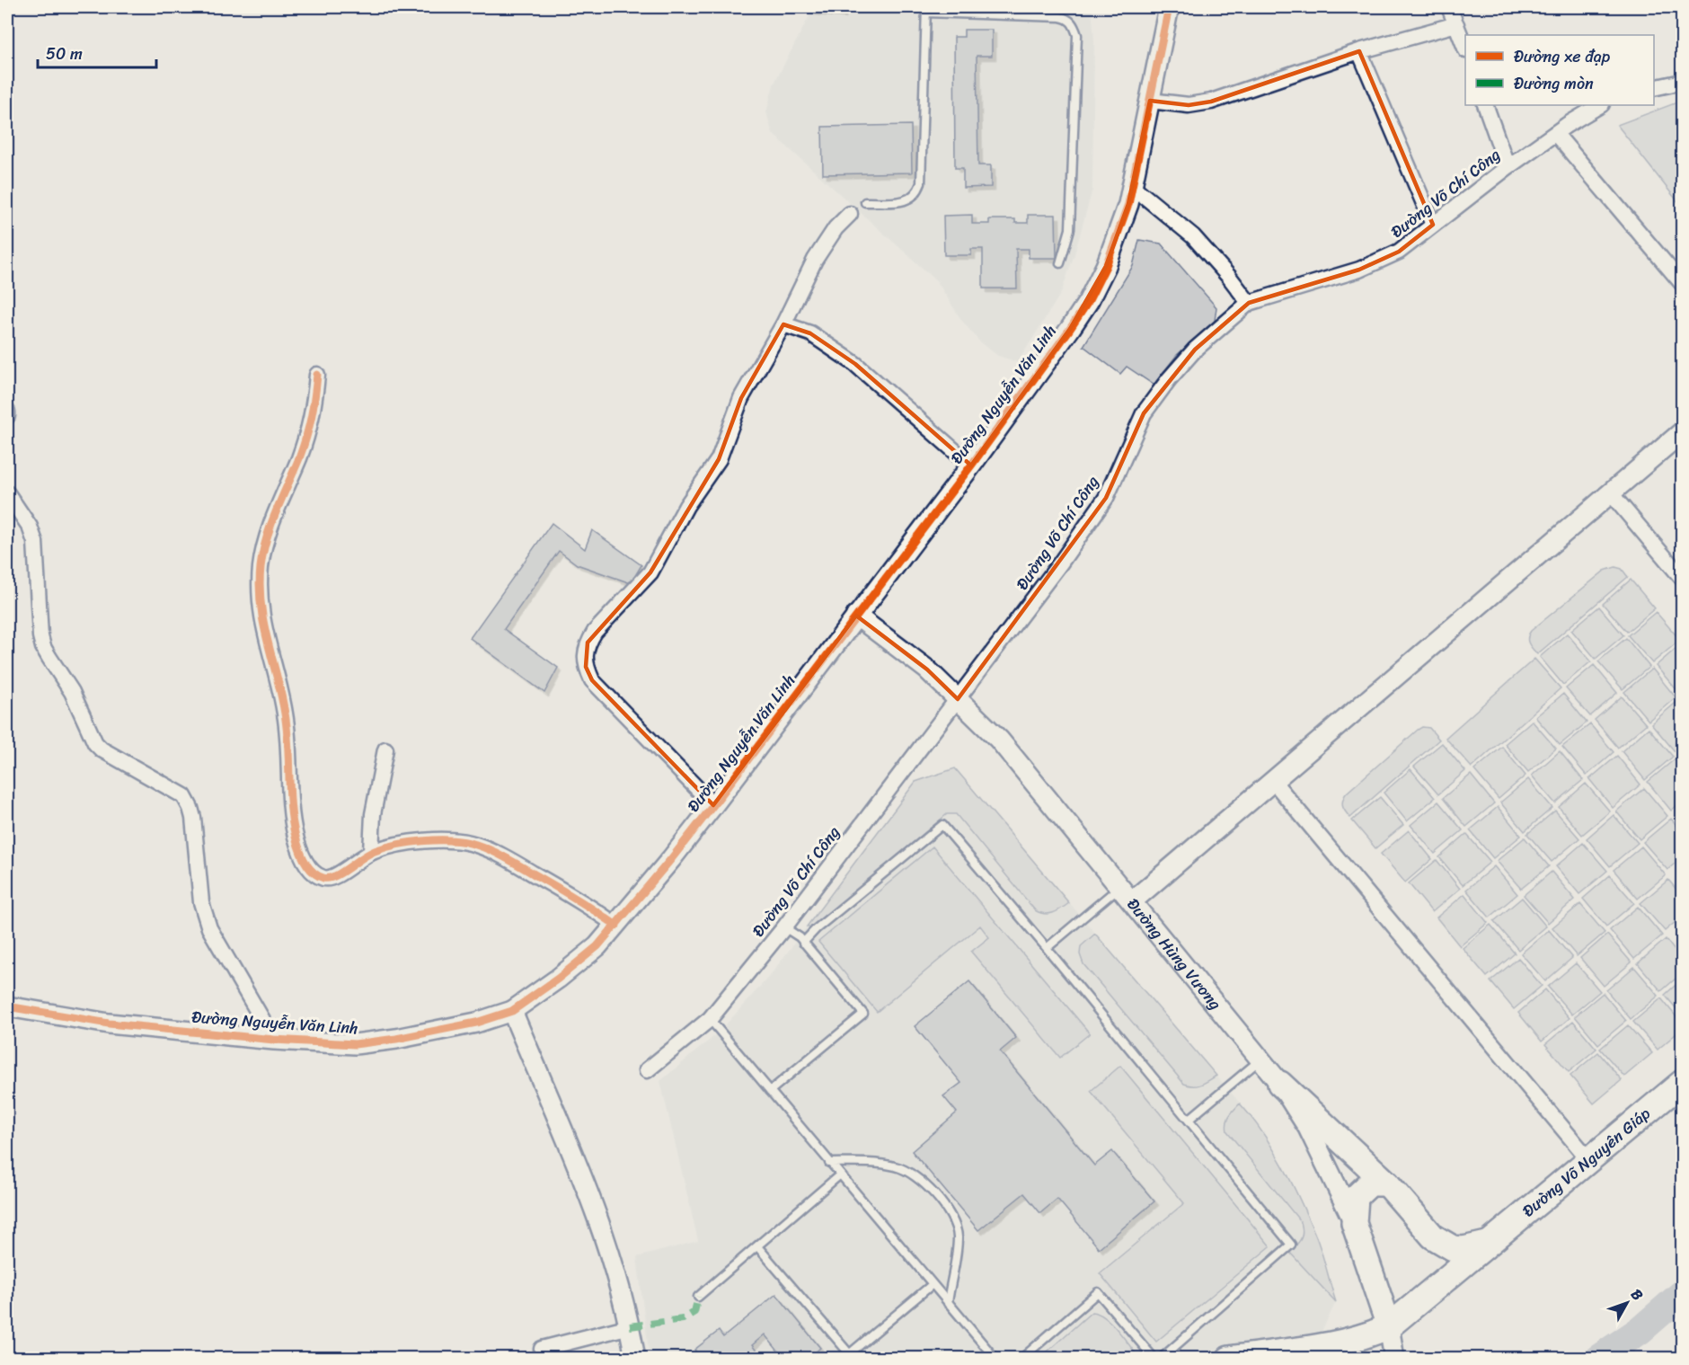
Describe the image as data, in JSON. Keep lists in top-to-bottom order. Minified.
{"streets":{"main road":["Đường Hùng Vương","Đường Võ Nguyên Giáp"],"street":["Đường Võ Chí Công","Đường Nguyễn Văn Linh"]},"crossings":[["Đường Võ Chí Công","Đường Hùng Vương"],["Đường Nguyễn Văn Linh","Đường Hùng Vương"],["Đường Hùng Vương","Đường Võ Nguyên Giáp"]],"legend":["Đường xe đạp","Đường mòn"],"scale_bar":"50 m","north":"top right"}
